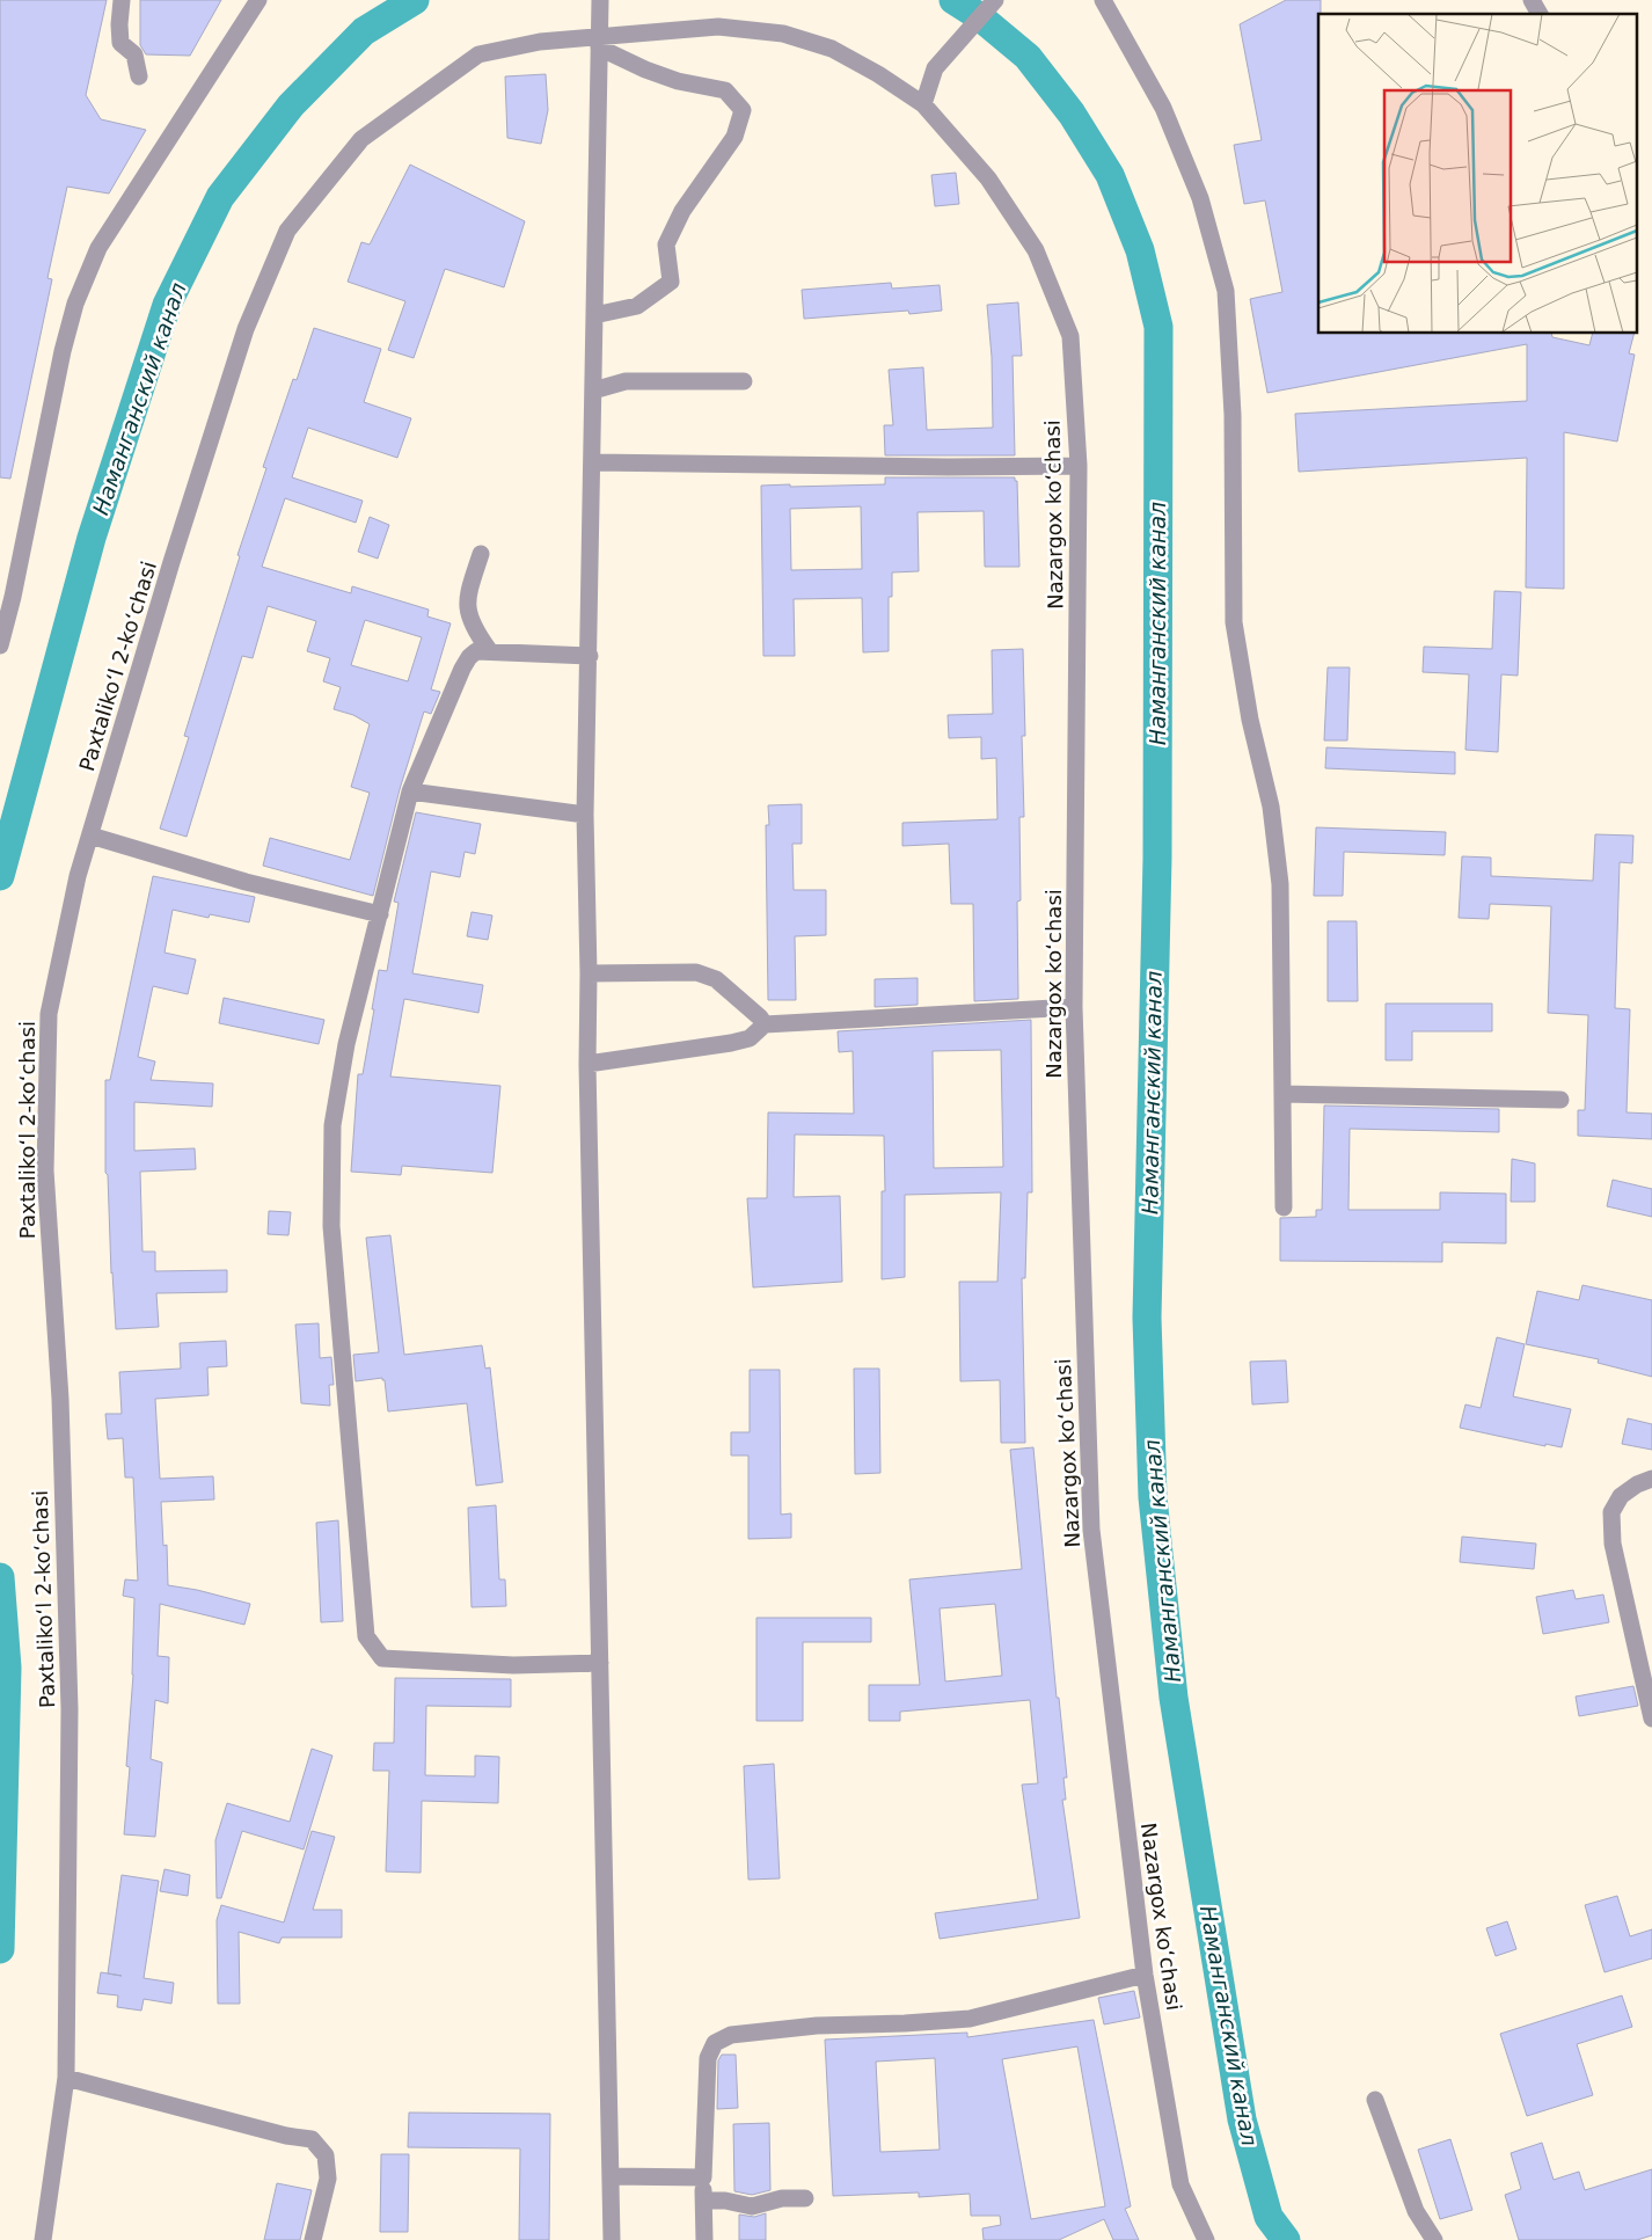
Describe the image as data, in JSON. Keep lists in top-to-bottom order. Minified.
{"streets":{"street":["Nazargox koʻchasi","Paxtalikoʻl 2-koʻchasi"]},"crossings":[["Nazargox koʻchasi","Paxtalikoʻl 2-koʻchasi"]],"water":["Наманганский канал"]}
